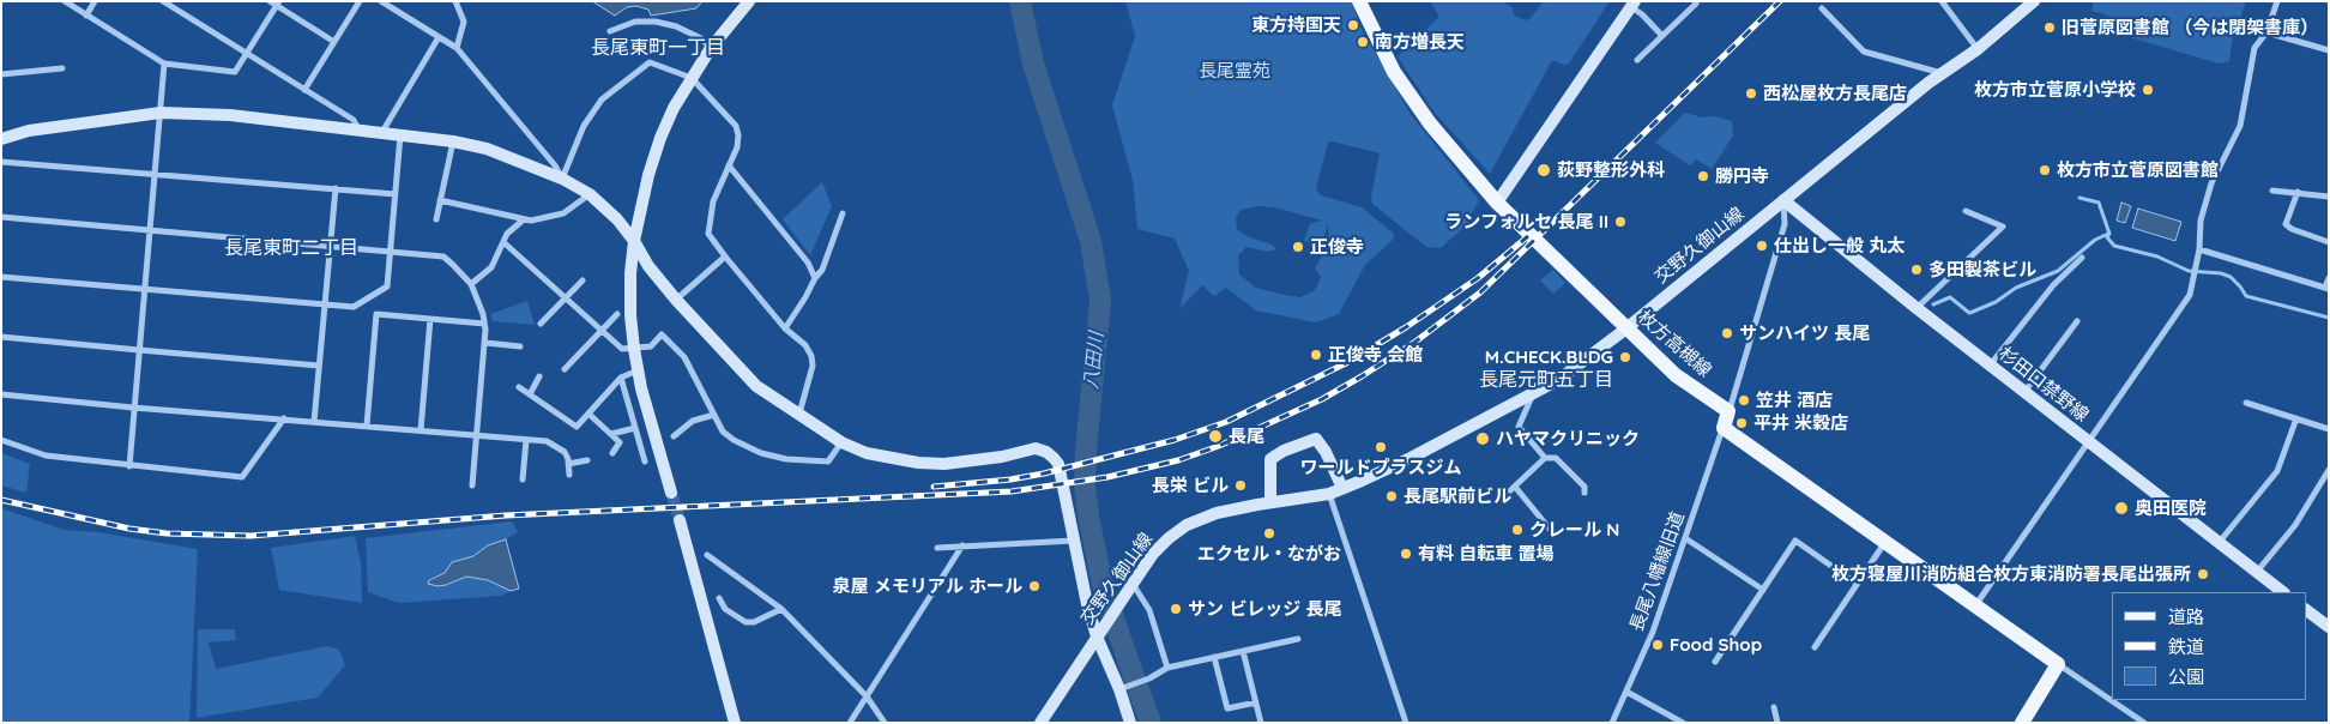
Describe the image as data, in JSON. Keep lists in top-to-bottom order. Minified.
{"streets":{"main road":["枚方高槻線"],"street":["交野久御山線","杉田口禁野線","長尾八幡線旧道"]},"crossings":[["交野久御山線","枚方高槻線"],["交野久御山線","杉田口禁野線"]],"districts":["長尾東町一丁目","長尾東町二丁目","長尾元町五丁目"],"water":["八田川"],"parks":["長尾霊苑"],"places":["東方持国天","旧菅原図書館 （今は閉架書庫）","南方増長天","枚方市立菅原小学校","西松屋枚方長尾店","荻野整形外科","枚方市立菅原図書館","勝円寺","ランフォルセ 長尾 II","仕出し一般 丸太","正俊寺","多田製茶ビル","サンハイツ 長尾","正俊寺 会館","M.CHECK.BLDG","笠井 酒店","平井 米穀店","長尾","ハヤマクリニック","ワールドプラスジム","長栄 ビル","長尾駅前ビル","奥田医院","クレール N","エクセル・ながお","有料 自転車 置場","枚方寝屋川消防組合枚方東消防署長尾出張所","泉屋 メモリアル ホール","サン ビレッジ 長尾","Food Shop"],"legend":["道路","鉄道","公園"]}
